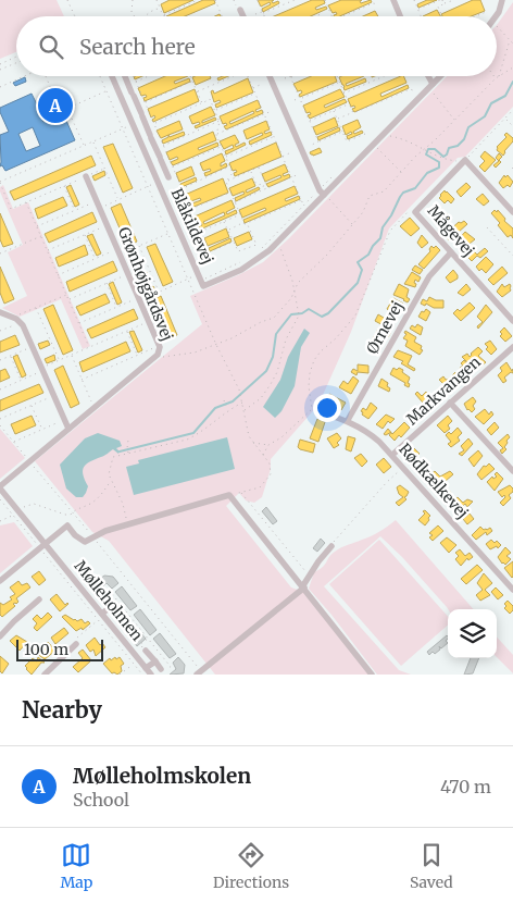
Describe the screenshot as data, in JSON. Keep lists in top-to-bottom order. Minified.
{"streets":{"street":["Blåkildevej","Mågevej","Grønhøjgårdsvej","Ørnevej","Markvangen","Rødkælkevej","Mølleholmen"]},"crossings":[["Mågevej","Ørnevej"],["Grønhøjgårdsvej","Mølleholmen"],["Ørnevej","Rødkælkevej"],["Markvangen","Rødkælkevej"]],"scale_bar":"100 m","page":{"search":"Search here","pins":"A","scale":"100 m","heading":"Nearby","list":[{"mark":"A","name":"Mølleholmskolen","note":"School","value":"470 m"}],"nav":["Map","Directions","Saved"]}}
